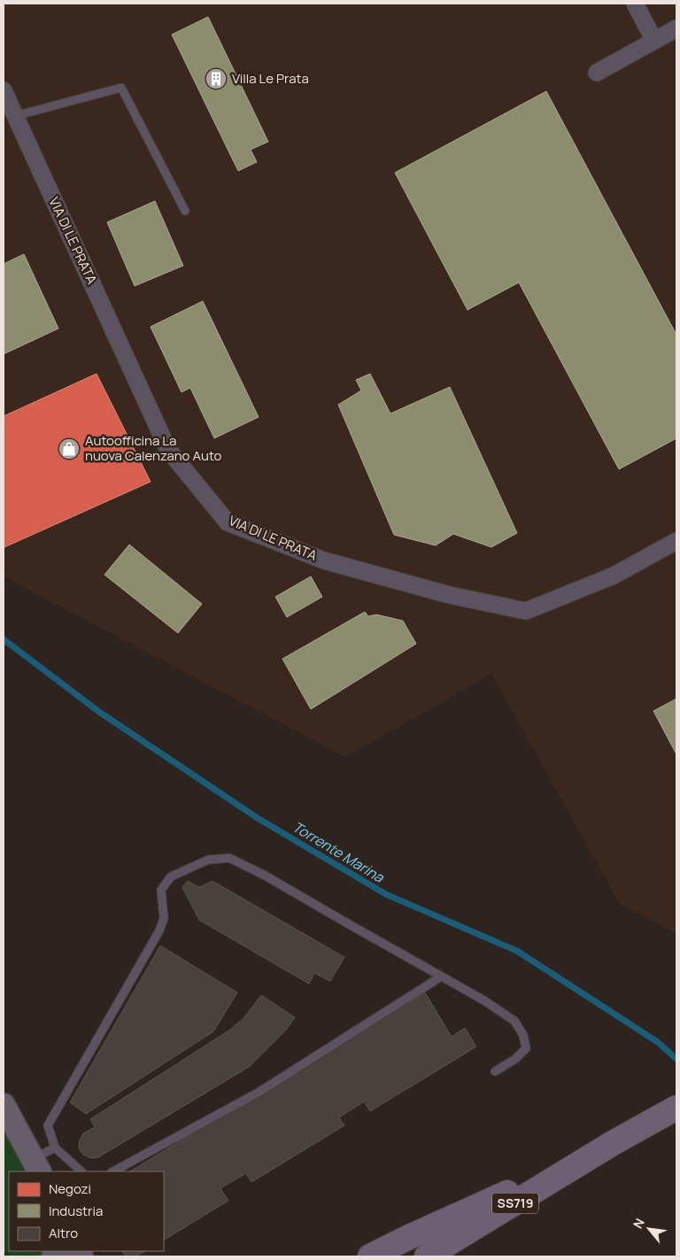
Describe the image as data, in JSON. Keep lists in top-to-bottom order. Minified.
{"streets":{"highway":["SS719"],"street":["VIA DI LE PRATA"]},"water":["Torrente Marina"],"places":{"building":["Villa Le Prata"],"shop":["Autoofficina La nuova Calenzano Auto"]},"legend":["Negozi","Industria","Altro"],"north":"top left"}
